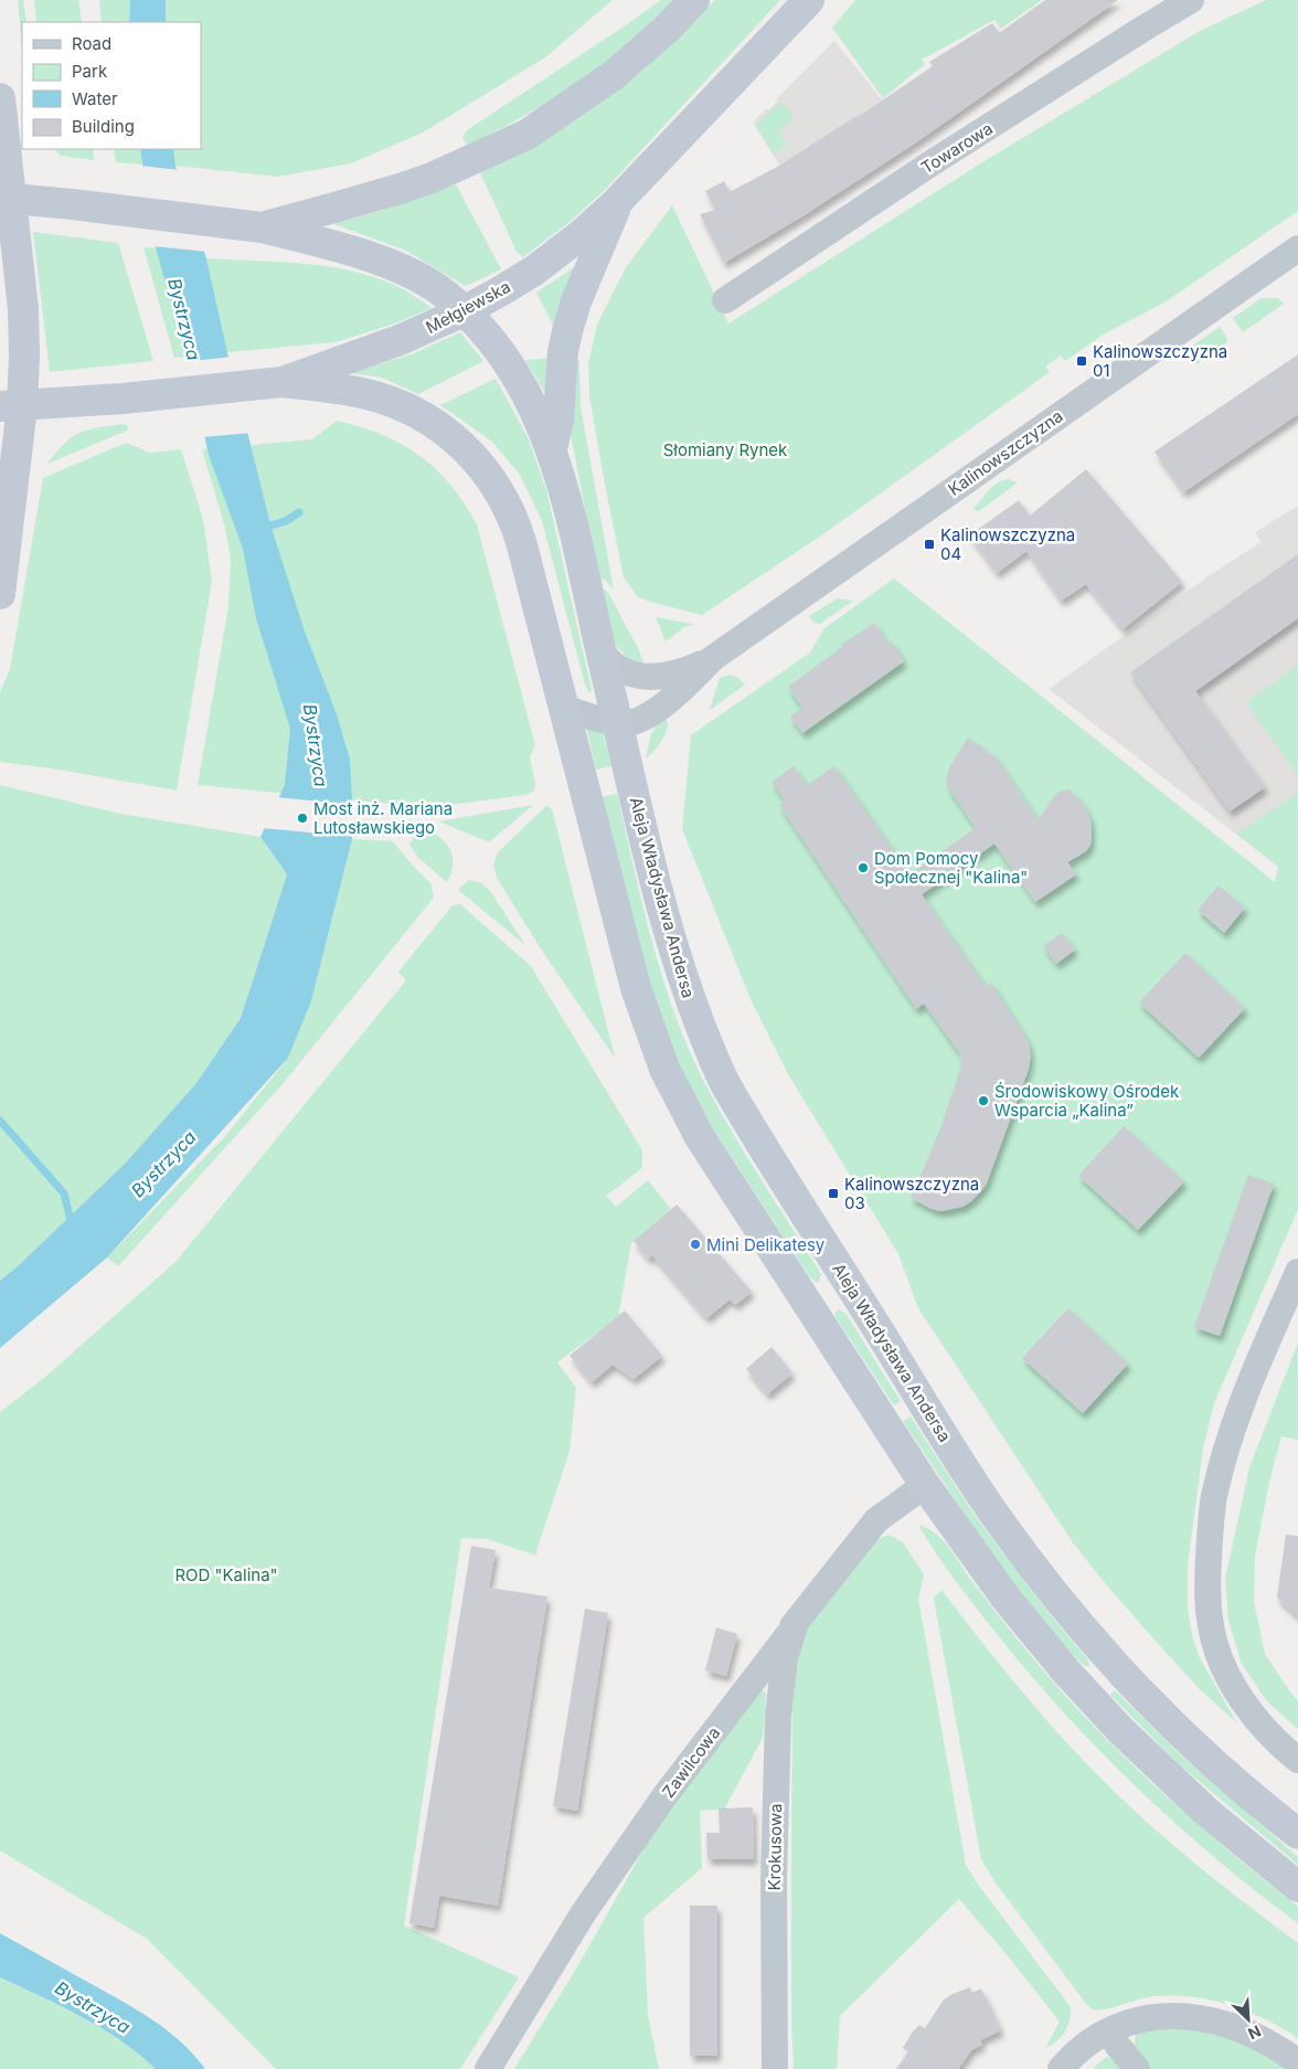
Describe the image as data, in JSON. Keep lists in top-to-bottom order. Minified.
{"streets":{"main road":["Mełgiewska","Aleja Władysława Andersa"],"street":["Towarowa","Kalinowszczyzna","Zawilcowa","Krokusowa"]},"crossings":[["Mełgiewska","Aleja Władysława Andersa"],["Kalinowszczyzna","Aleja Władysława Andersa"],["Zawilcowa","Krokusowa"]],"water":["Bystrzyca"],"parks":["Słomiany Rynek","ROD \"Kalina\""],"places":{"transit":["Kalinowszczyzna 01","Kalinowszczyzna 04","Kalinowszczyzna 03"],"other":["Most inż. Mariana Lutosławskiego","Dom Pomocy Społecznej \"Kalina\"","Środowiskowy Ośrodek Wsparcia „Kalina”","Mini Delikatesy"]},"legend":["Road","Park","Water","Building"],"north":"bottom right"}
